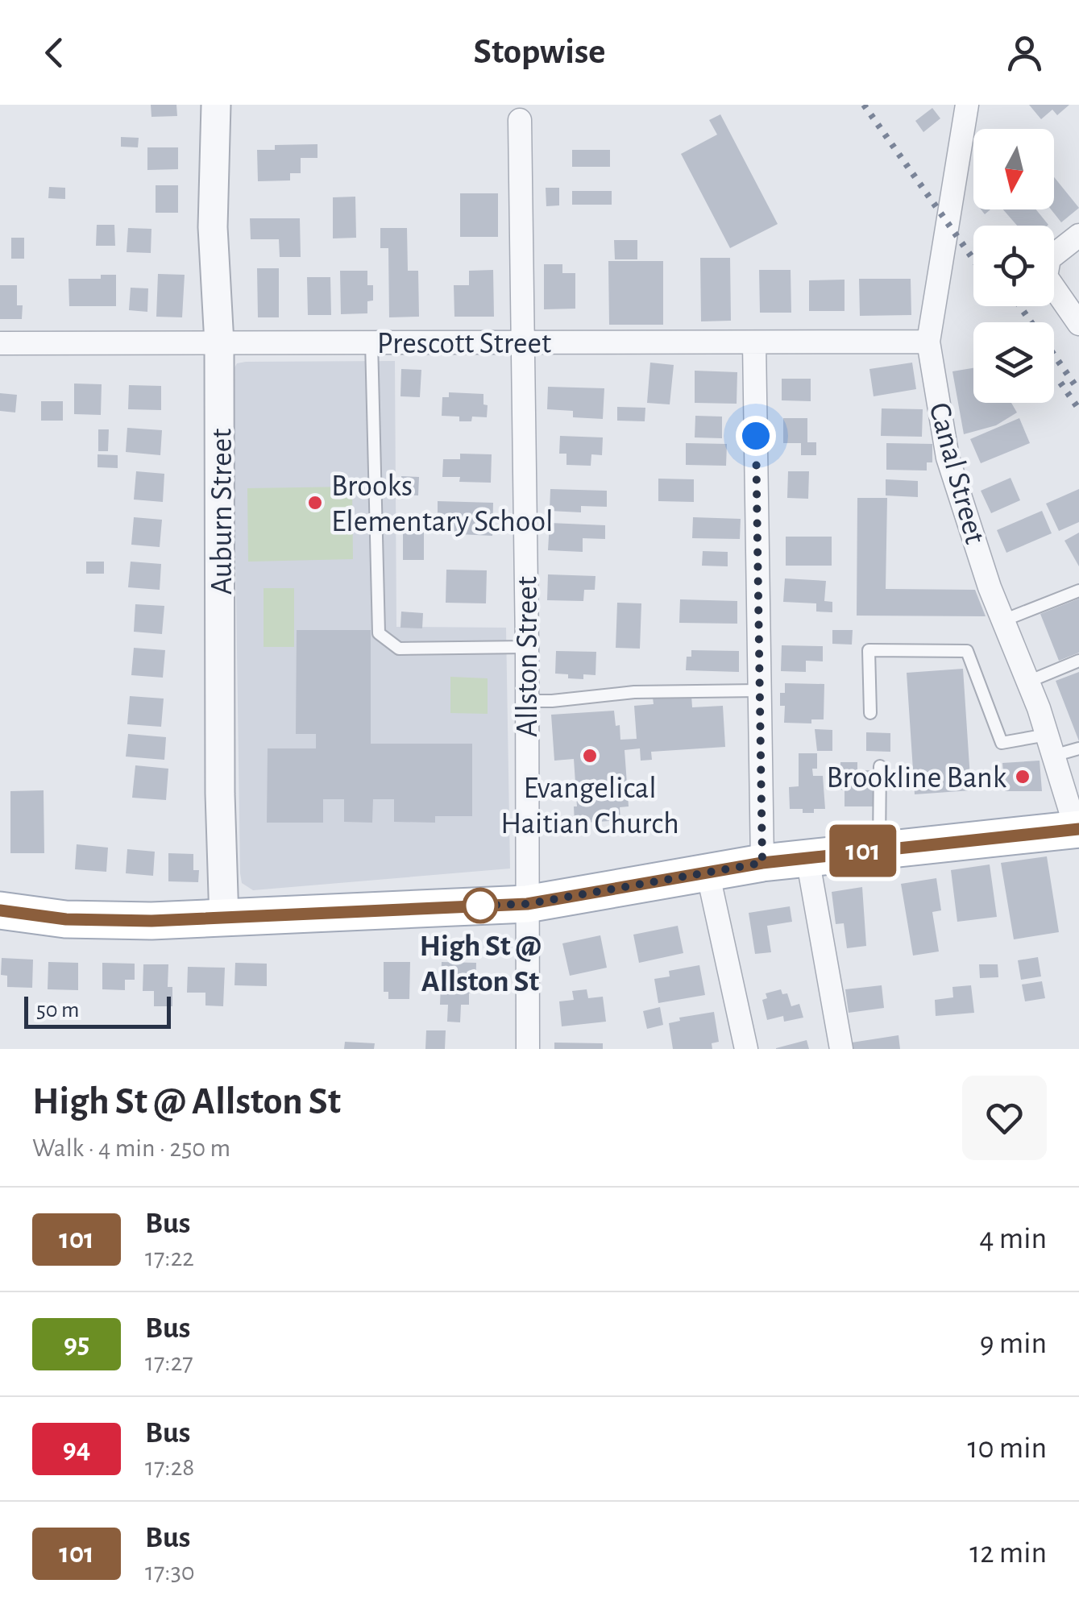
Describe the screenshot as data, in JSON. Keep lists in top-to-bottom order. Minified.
{"streets":{"street":["Prescott Street","Canal Street","Auburn Street","Allston Street"]},"crossings":[["Prescott Street","Canal Street"],["Prescott Street","Auburn Street"],["Prescott Street","Allston Street"]],"places":["Brooks Elementary School","Evangelical Haitian Church","Brookline Bank","High St @ Allston St"],"lines":["bus line 101"],"scale_bar":"50 m","north":"bottom","page":{"header":"Stopwise","on_map":"101","scale":"50 m","heading":["High St @ Allston St","Walk · 4 min · 250 m"],"list":[{"mark":"101","name":"Bus","note":"17:22","value":"4 min"},{"mark":"95","name":"Bus","note":"17:27","value":"9 min"},{"mark":"94","name":"Bus","note":"17:28","value":"10 min"},{"mark":"101","name":"Bus","note":"17:30","value":"12 min"}]}}
